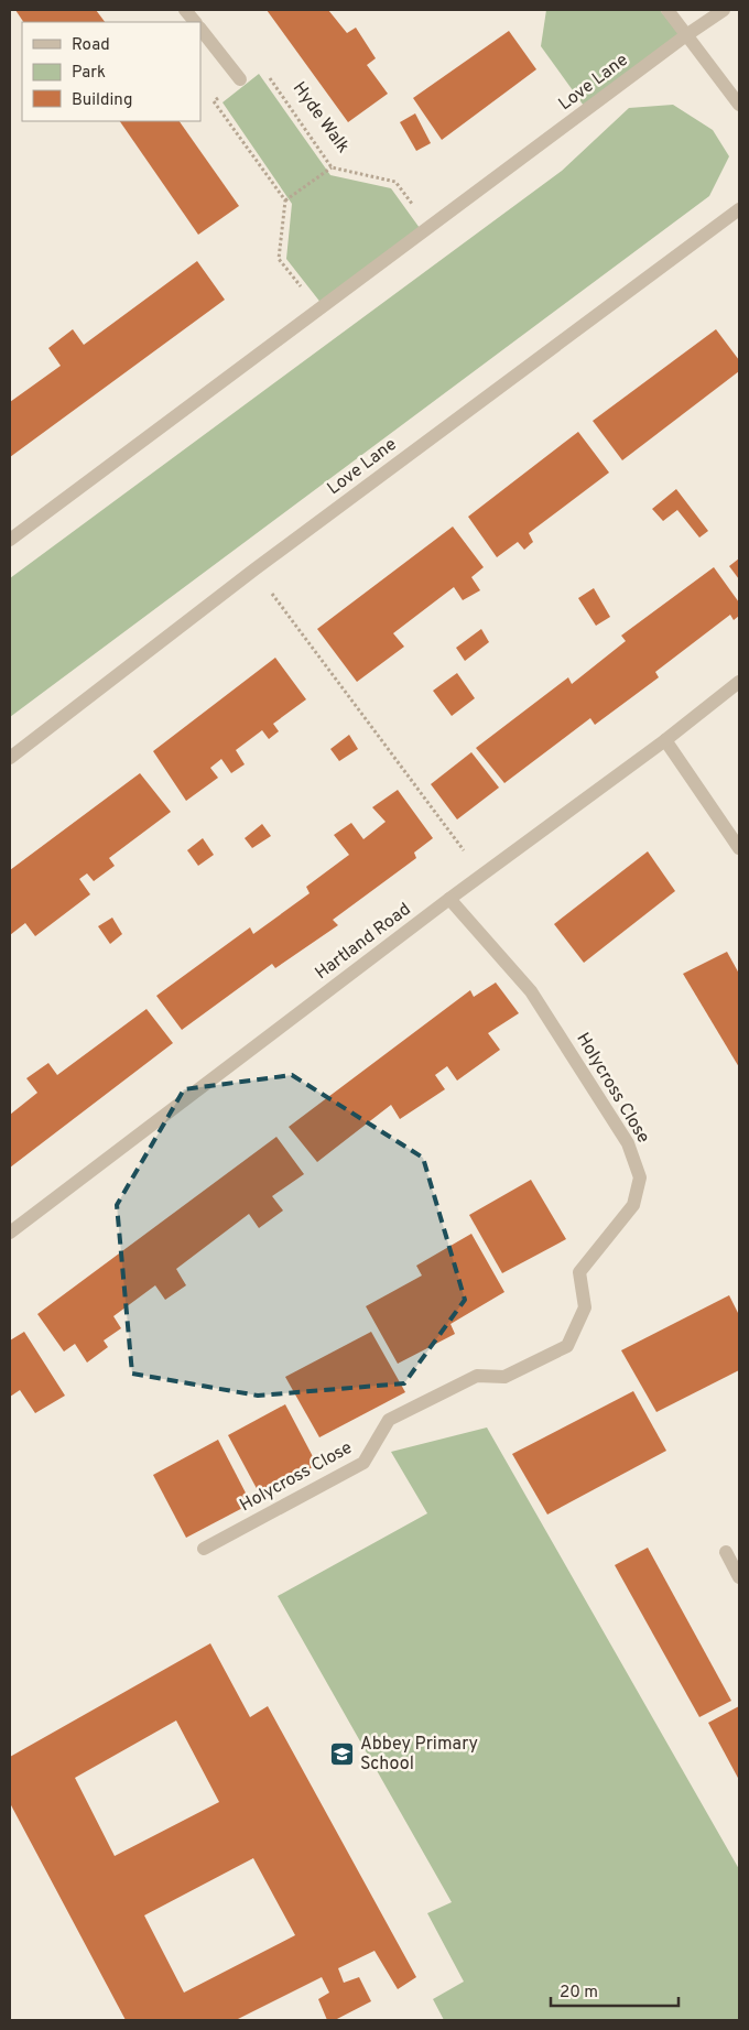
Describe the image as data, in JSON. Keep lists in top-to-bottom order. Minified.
{"streets":{"street":["Love Lane","Hartland Road","Holycross Close"],"path":["Hyde Walk"]},"crossings":[["Love Lane","Hyde Walk"],["Hartland Road","Holycross Close"]],"places":{"school or university":["Abbey Primary School"]},"legend":["Road","Park","Building"],"scale_bar":"20 m"}
